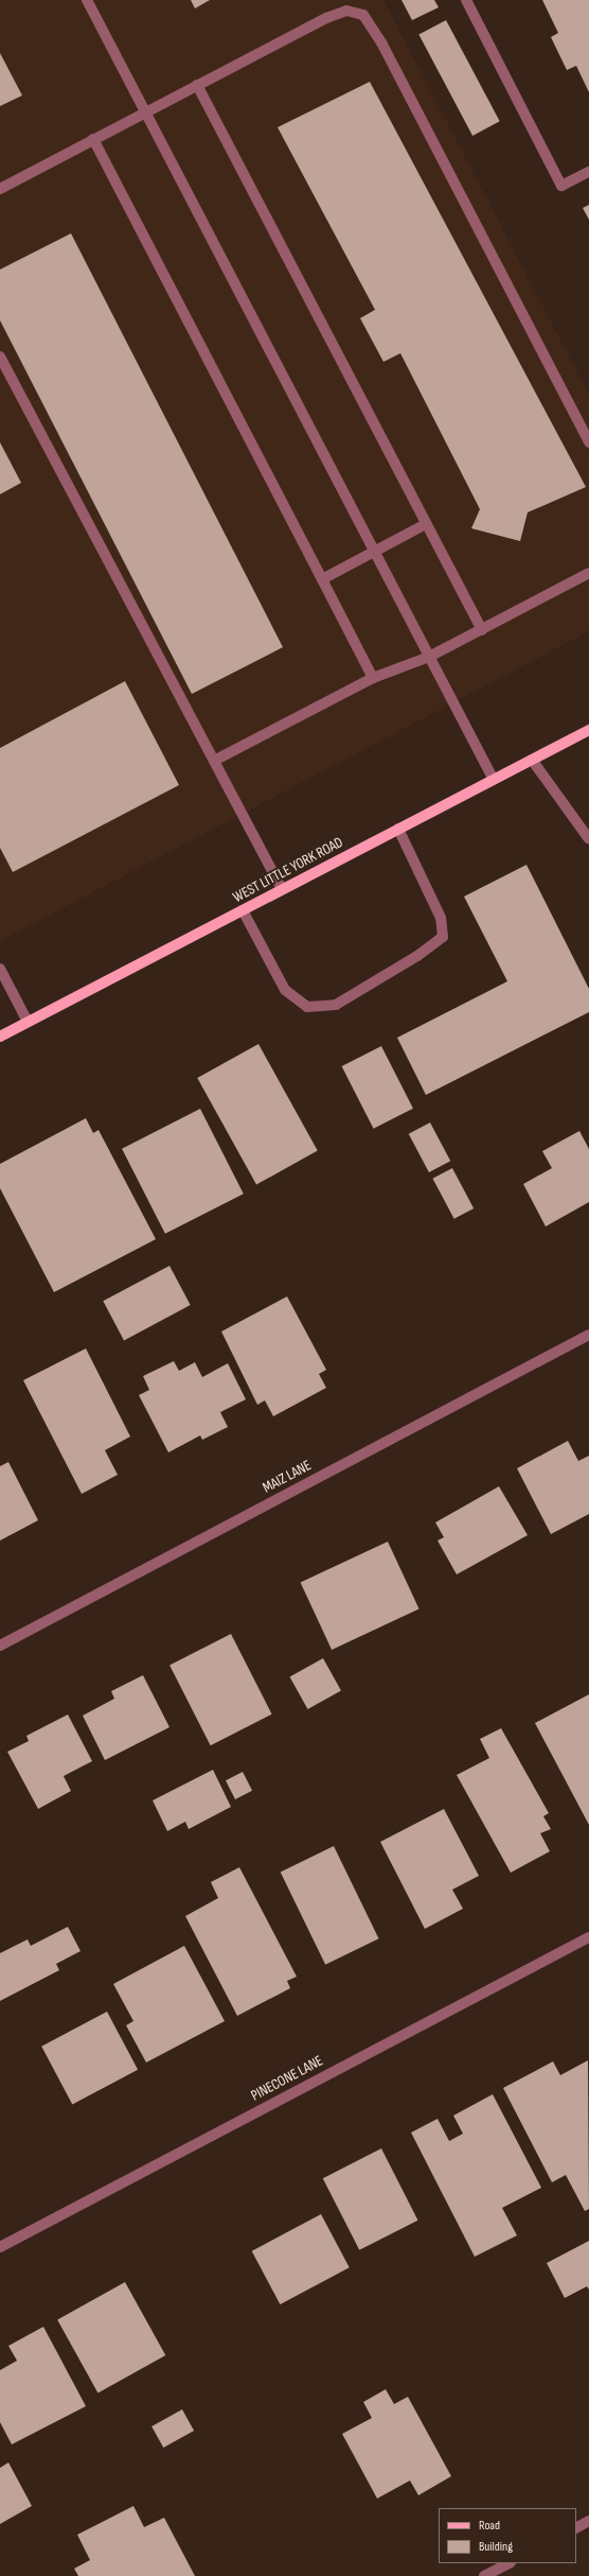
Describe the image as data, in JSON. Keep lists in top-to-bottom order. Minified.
{"streets":{"main road":["WEST LITTLE YORK ROAD"],"street":["MAIZ LANE","PINECONE LANE"]},"legend":["Road","Building"]}
